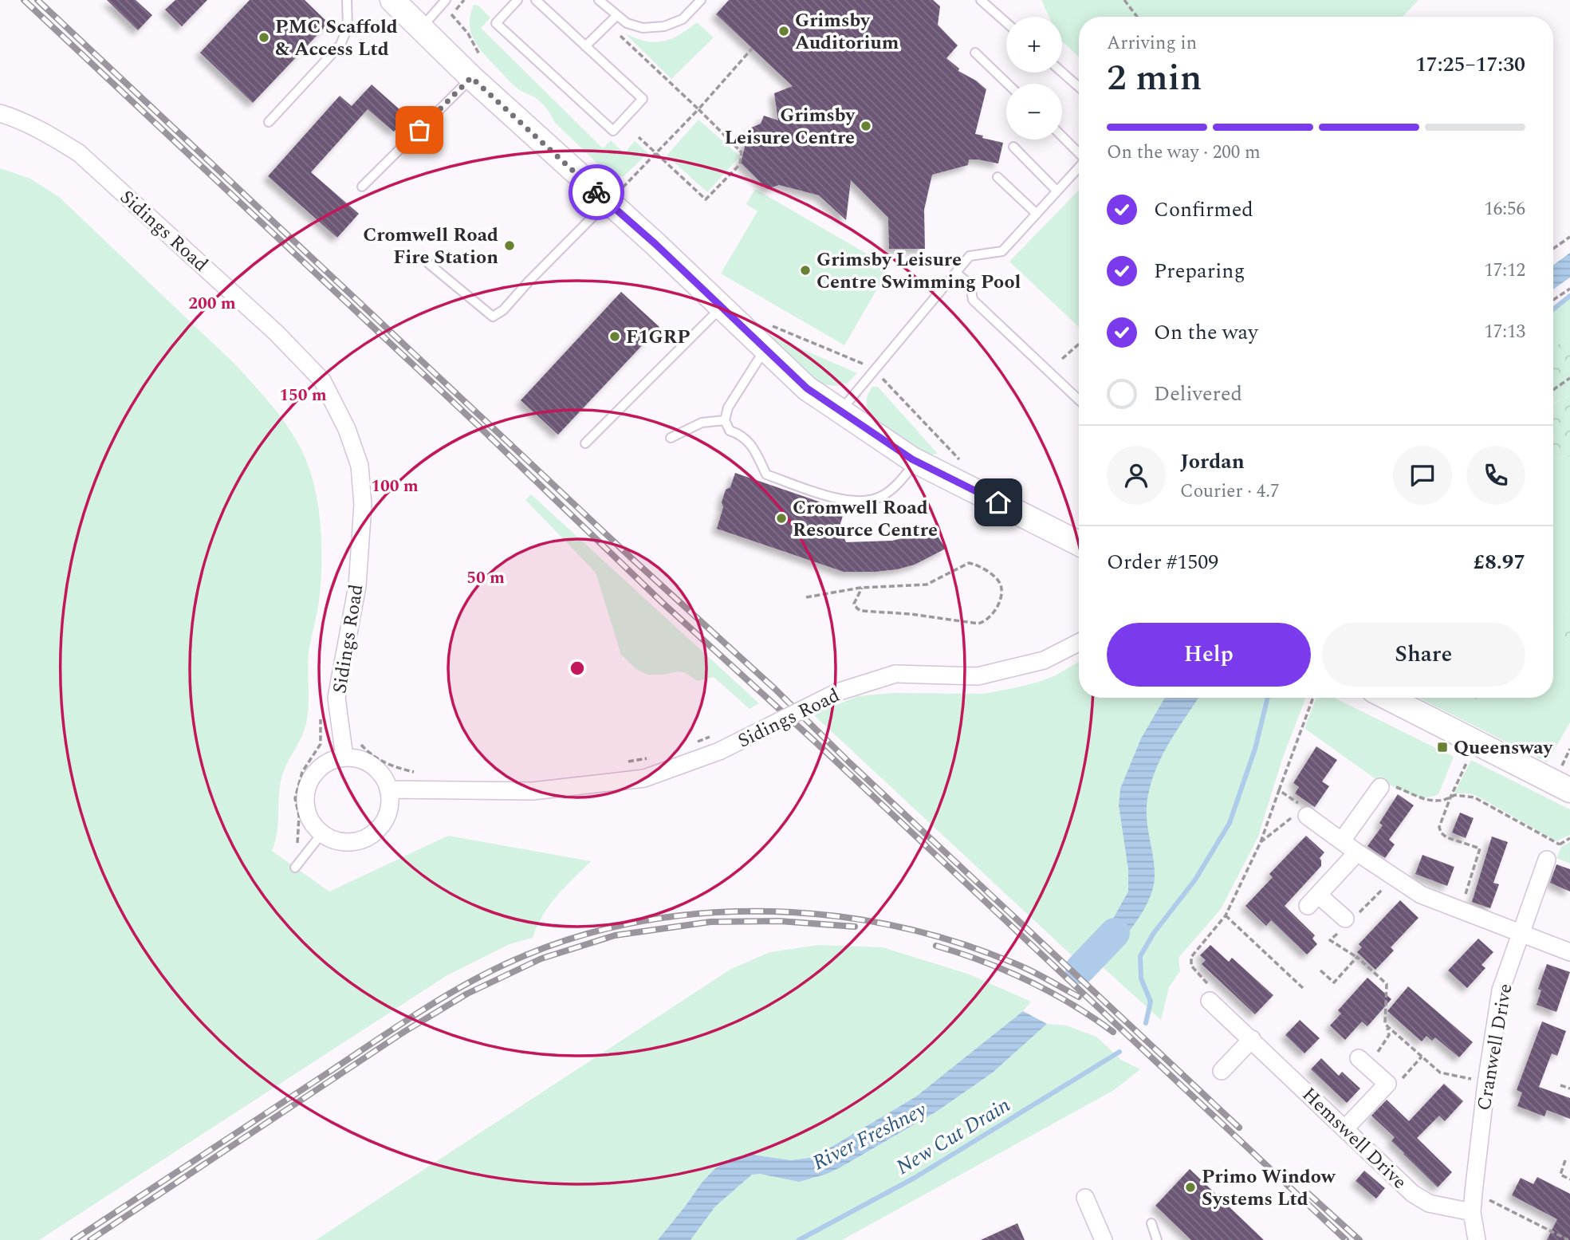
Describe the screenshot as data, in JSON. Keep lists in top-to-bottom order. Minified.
{"streets":{"street":["Sidings Road","Cranwell Drive","Hemswell Drive"]},"crossings":[["Cranwell Drive","Hemswell Drive"]],"water":["River Freshney","New Cut Drain"],"places":{"other":["Grimsby Auditorium","PMC Scaffold & Access Ltd","Grimsby Leisure Centre","Cromwell Road Fire Station","Grimsby Leisure Centre Swimming Pool","F1GRP","Cromwell Road Resource Centre","Primo Window Systems Ltd"],"transit":["Queensway"]},"page":{"map_buttons":["+","−"],"heading":["2 min","Arriving in","17:25–17:30"],"panel":["Jordan","Courier · 4.7","Order #1509","£8.97"],"bar":"On the way · 200 m","list":[["Confirmed","16:56"],["Preparing","17:12"],["On the way","17:13"],"Delivered"],"buttons":["Help","Share"]},"rings":["200 m","150 m","100 m","50 m"]}
